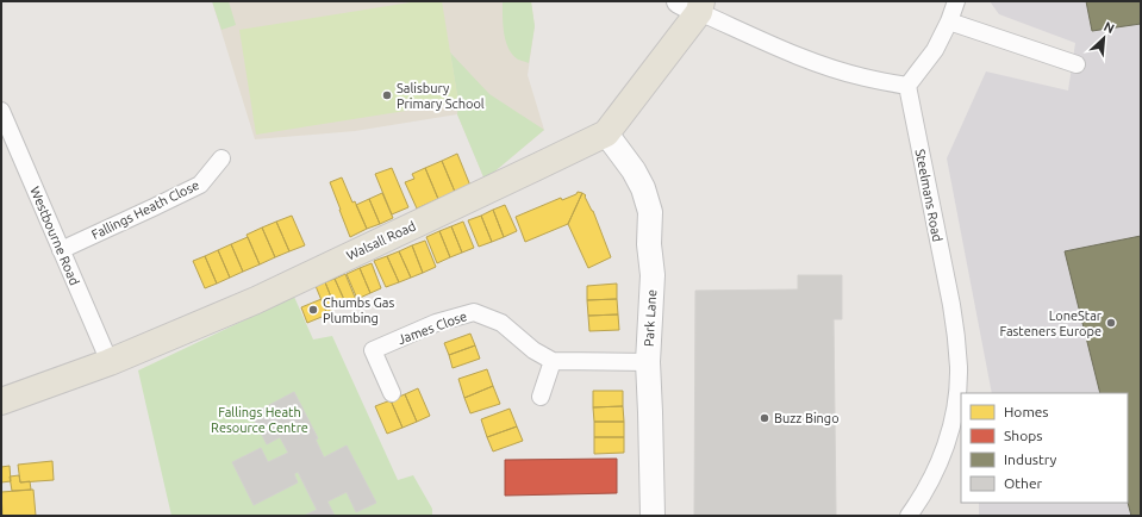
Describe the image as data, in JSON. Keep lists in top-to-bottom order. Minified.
{"streets":{"main road":["Walsall Road","Park Lane"],"street":["Steelmans Road","Fallings Heath Close","Westbourne Road","James Close"]},"crossings":[["Fallings Heath Close","Westbourne Road"],["Westbourne Road","Walsall Road"],["Walsall Road","Park Lane"],["Park Lane","James Close"]],"parks":["Fallings Heath Resource Centre"],"places":["Salisbury Primary School","Chumbs Gas Plumbing","LoneStar Fasteners Europe","Buzz Bingo"],"legend":["Homes","Shops","Industry","Other"],"north":"top right"}
